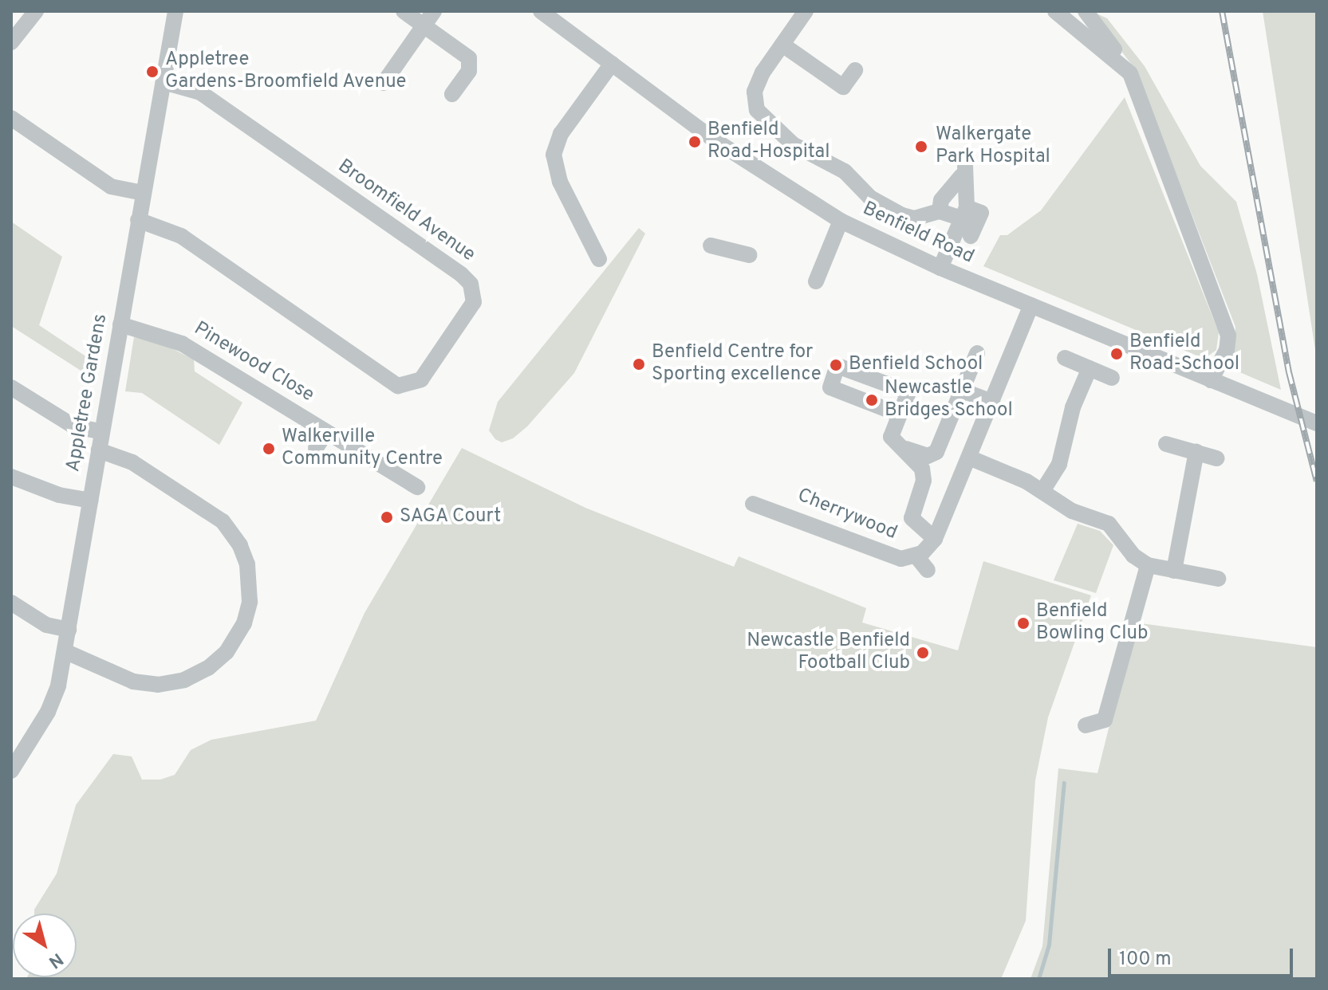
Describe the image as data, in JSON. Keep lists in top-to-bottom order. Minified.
{"streets":{"street":["Broomfield Avenue","Benfield Road","Pinewood Close","Appletree Gardens","Cherrywood"]},"crossings":[["Broomfield Avenue","Appletree Gardens"],["Benfield Road","Cherrywood"],["Pinewood Close","Appletree Gardens"]],"places":["Appletree Gardens-Broomfield Avenue","Benfield Road-Hospital","Walkergate Park Hospital","Benfield Road-School","Benfield Centre for Sporting excellence","Benfield School","Newcastle Bridges School","Walkerville Community Centre","SAGA Court","Benfield Bowling Club","Newcastle Benfield Football Club"],"scale_bar":"100 m","north":"bottom right"}
